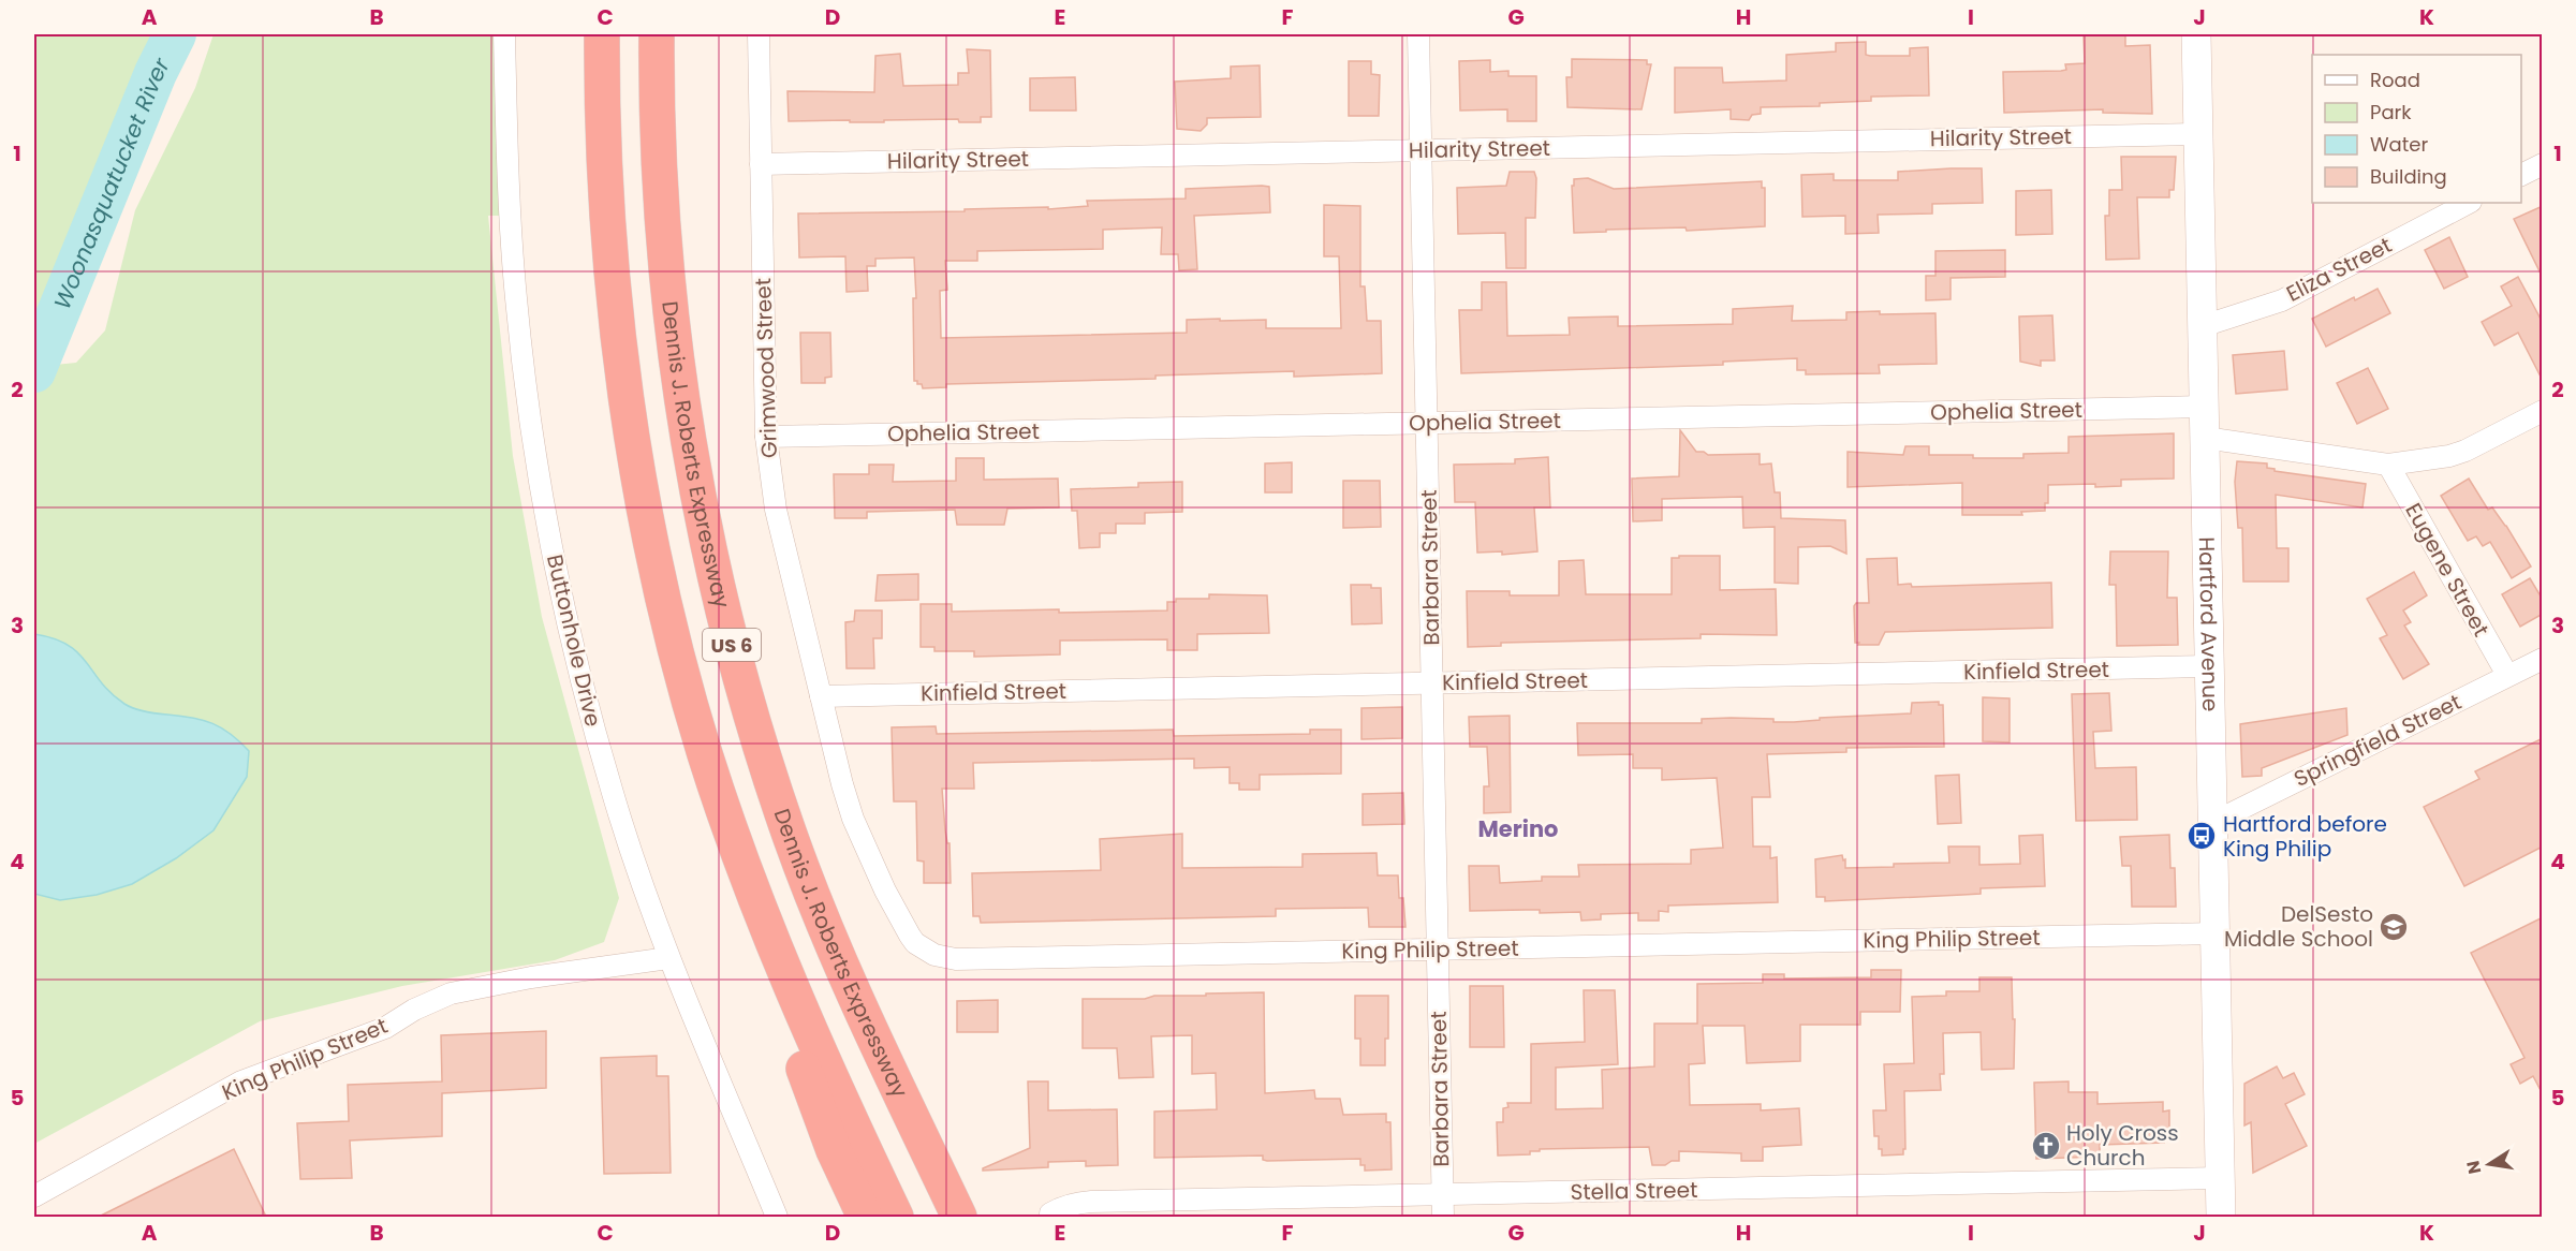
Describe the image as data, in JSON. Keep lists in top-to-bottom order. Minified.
{"streets":{"highway":["Dennis J. Roberts Expressway","US 6"],"main road":["Hartford Avenue"],"street":["Hilarity Street","Eliza Street","Grimwood Street","Ophelia Street","Barbara Street","Eugene Street","Buttonhole Drive","Kinfield Street","Springfield Street","King Philip Street","Stella Street"]},"crossings":[["Hilarity Street","Grimwood Street"],["Hilarity Street","Barbara Street"],["Hilarity Street","Hartford Avenue"],["Eliza Street","Hartford Avenue"],["Grimwood Street","Ophelia Street"],["Grimwood Street","Kinfield Street"],["Grimwood Street","King Philip Street"],["Ophelia Street","Barbara Street"],["Ophelia Street","Hartford Avenue"],["Barbara Street","Kinfield Street"],["Barbara Street","King Philip Street"],["Barbara Street","Stella Street"],["Eugene Street","Springfield Street"],["Hartford Avenue","Kinfield Street"],["Hartford Avenue","Springfield Street"],["Hartford Avenue","King Philip Street"],["Hartford Avenue","Stella Street"],["Buttonhole Drive","King Philip Street"],["Kinfield Street","King Philip Street"]],"districts":["Merino"],"water":["Woonasquatucket River"],"places":{"bus stop":["Hartford before King Philip"],"school or university":["DelSesto Middle School"],"church":["Holy Cross Church"]},"legend":["Road","Park","Water","Building"],"north":"left","grid":{"columns":["A","B","C","D","E","F","G","H","I","J","K"],"rows":["1","2","3","4","5"]}}
